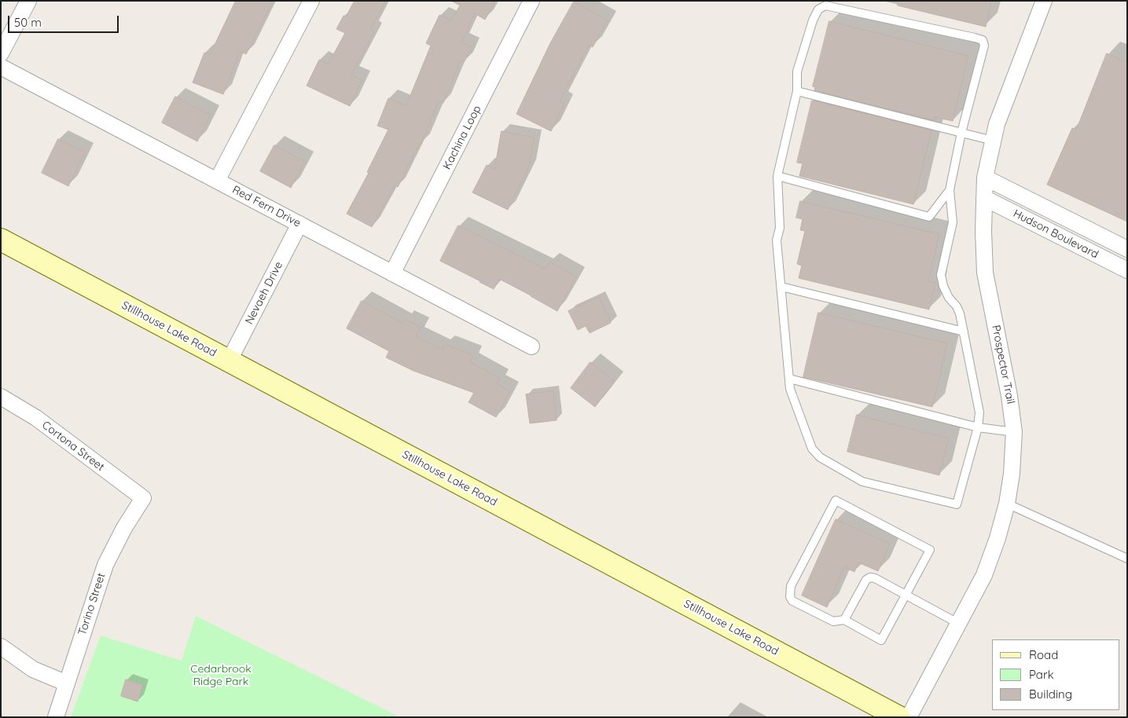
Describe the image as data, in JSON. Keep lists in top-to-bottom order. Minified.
{"streets":{"main road":["Stillhouse Lake Road"],"street":["Kachina Loop","Red Fern Drive","Hudson Boulevard","Nevaeh Drive","Prospector Trail","Cortona Street","Torino Street"]},"crossings":[["Kachina Loop","Red Fern Drive"],["Red Fern Drive","Nevaeh Drive"],["Hudson Boulevard","Prospector Trail"],["Nevaeh Drive","Stillhouse Lake Road"],["Cortona Street","Torino Street"]],"parks":["Cedarbrook Ridge Park"],"legend":["Road","Park","Building"],"scale_bar":"50 m"}
